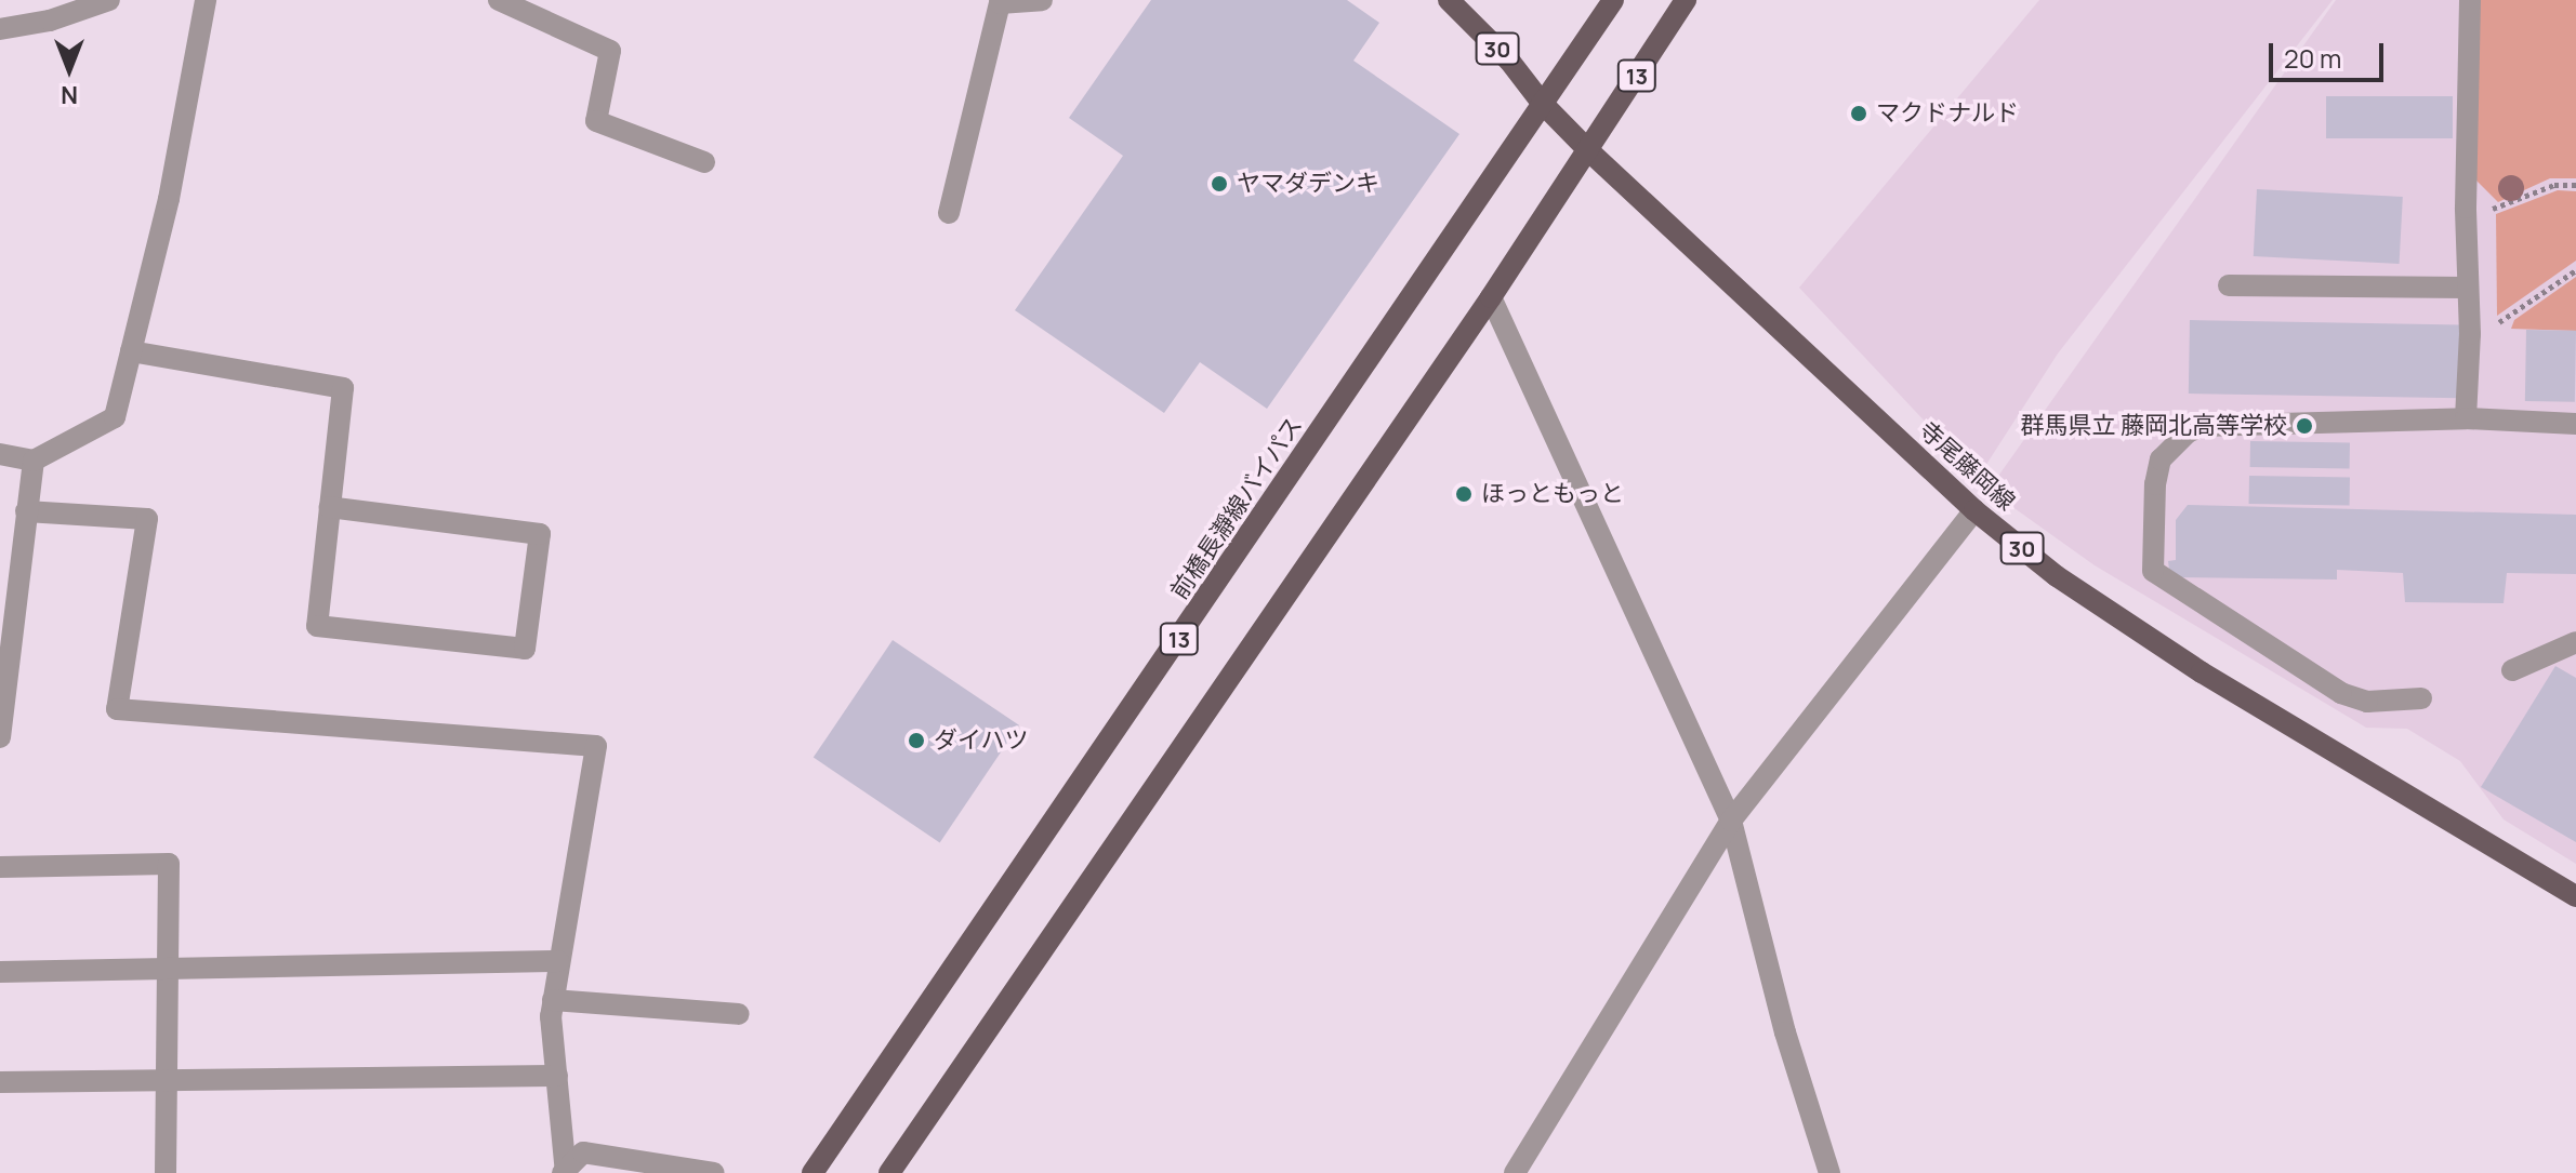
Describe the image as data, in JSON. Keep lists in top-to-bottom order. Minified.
{"streets":{"main road":["30","13","寺尾藤岡線","前橋長瀞線バイパス"]},"crossings":[["13","寺尾藤岡線"],["寺尾藤岡線","前橋長瀞線バイパス"]],"places":["マクドナルド","ヤマダデンキ","群馬県立 藤岡北高等学校","ほっともっと","ダイハツ"],"scale_bar":"20 m","north":"bottom"}
